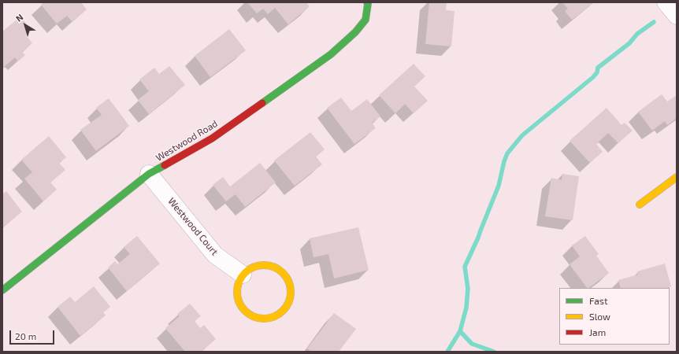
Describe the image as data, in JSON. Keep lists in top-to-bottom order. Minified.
{"streets":{"street":["Westwood Road","Westwood Court"]},"crossings":[["Westwood Road","Westwood Court"]],"legend":["Fast","Slow","Jam"],"scale_bar":"20 m","north":"top left"}
